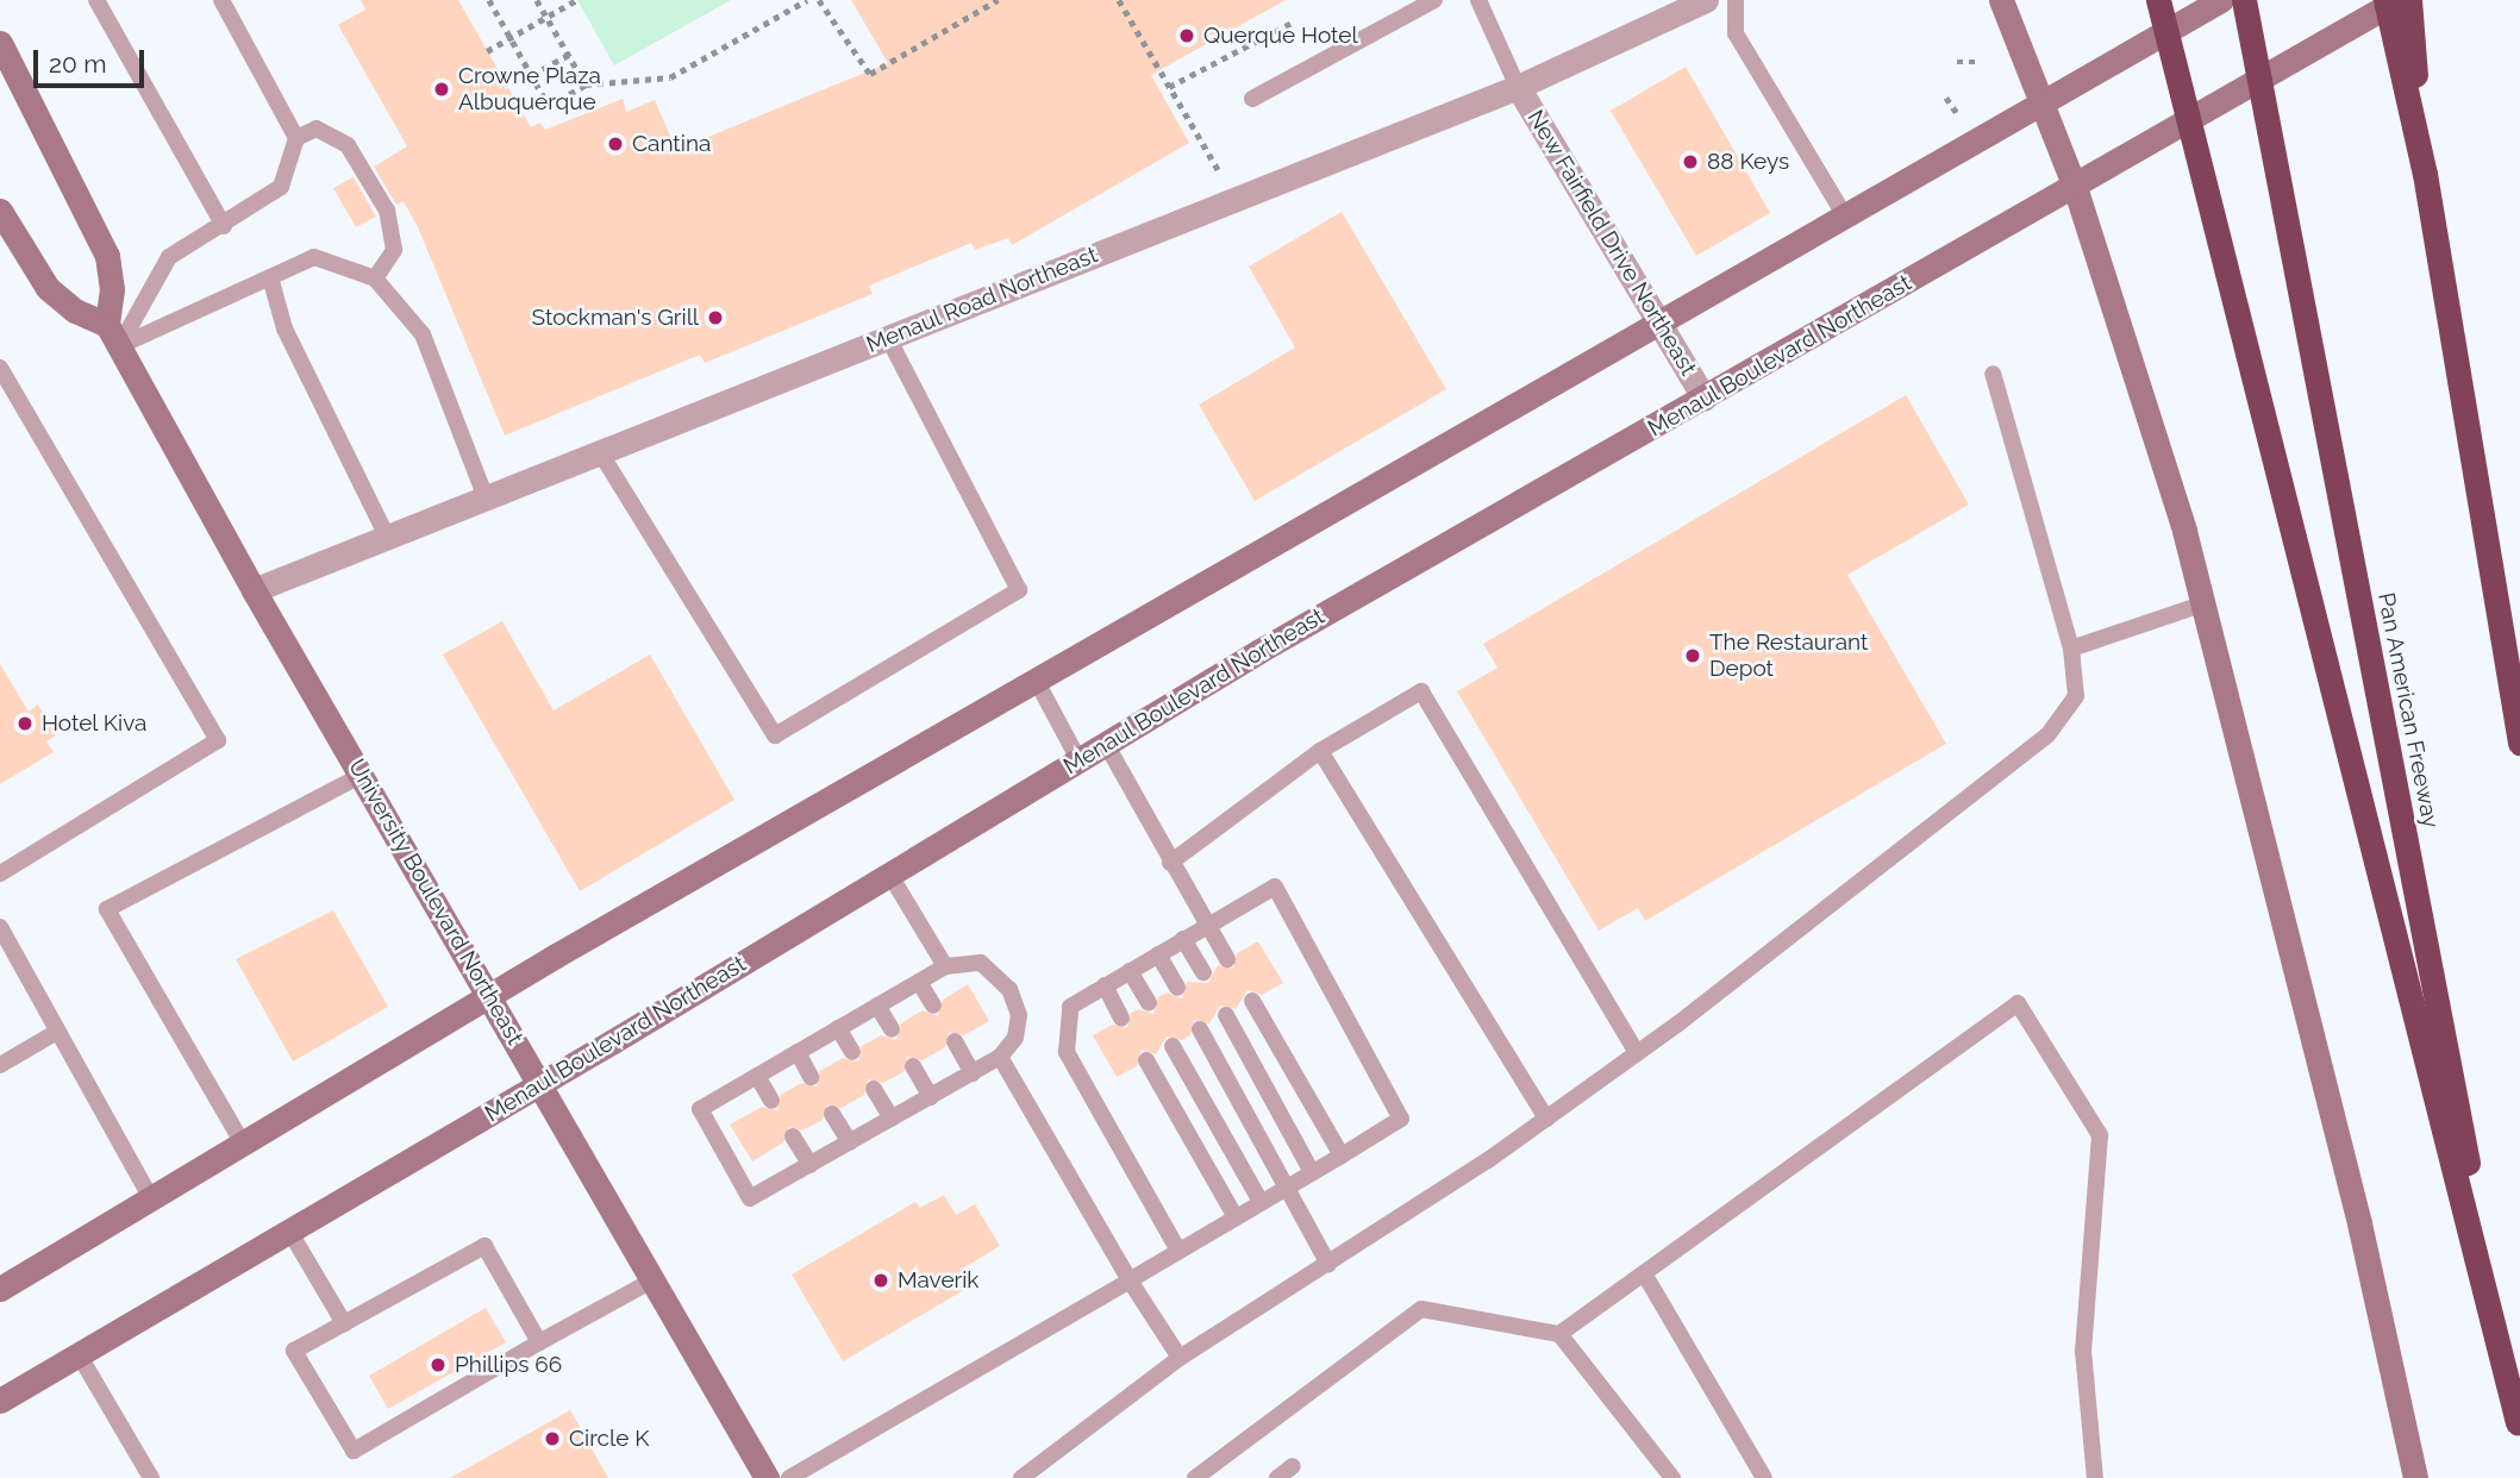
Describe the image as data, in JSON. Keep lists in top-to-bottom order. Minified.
{"streets":{"highway":["Pan American Freeway"],"main road":["Menaul Boulevard Northeast","University Boulevard Northeast"],"street":["New Fairfield Drive Northeast","Menaul Road Northeast"]},"crossings":[["New Fairfield Drive Northeast","Menaul Road Northeast"],["New Fairfield Drive Northeast","Menaul Boulevard Northeast"],["Menaul Road Northeast","University Boulevard Northeast"],["Menaul Boulevard Northeast","University Boulevard Northeast"]],"places":["Querque Hotel","Crowne Plaza Albuquerque","Cantina","88 Keys","Stockman's Grill","The Restaurant Depot","Hotel Kiva","Maverik","Phillips 66","Circle K"],"scale_bar":"20 m"}
